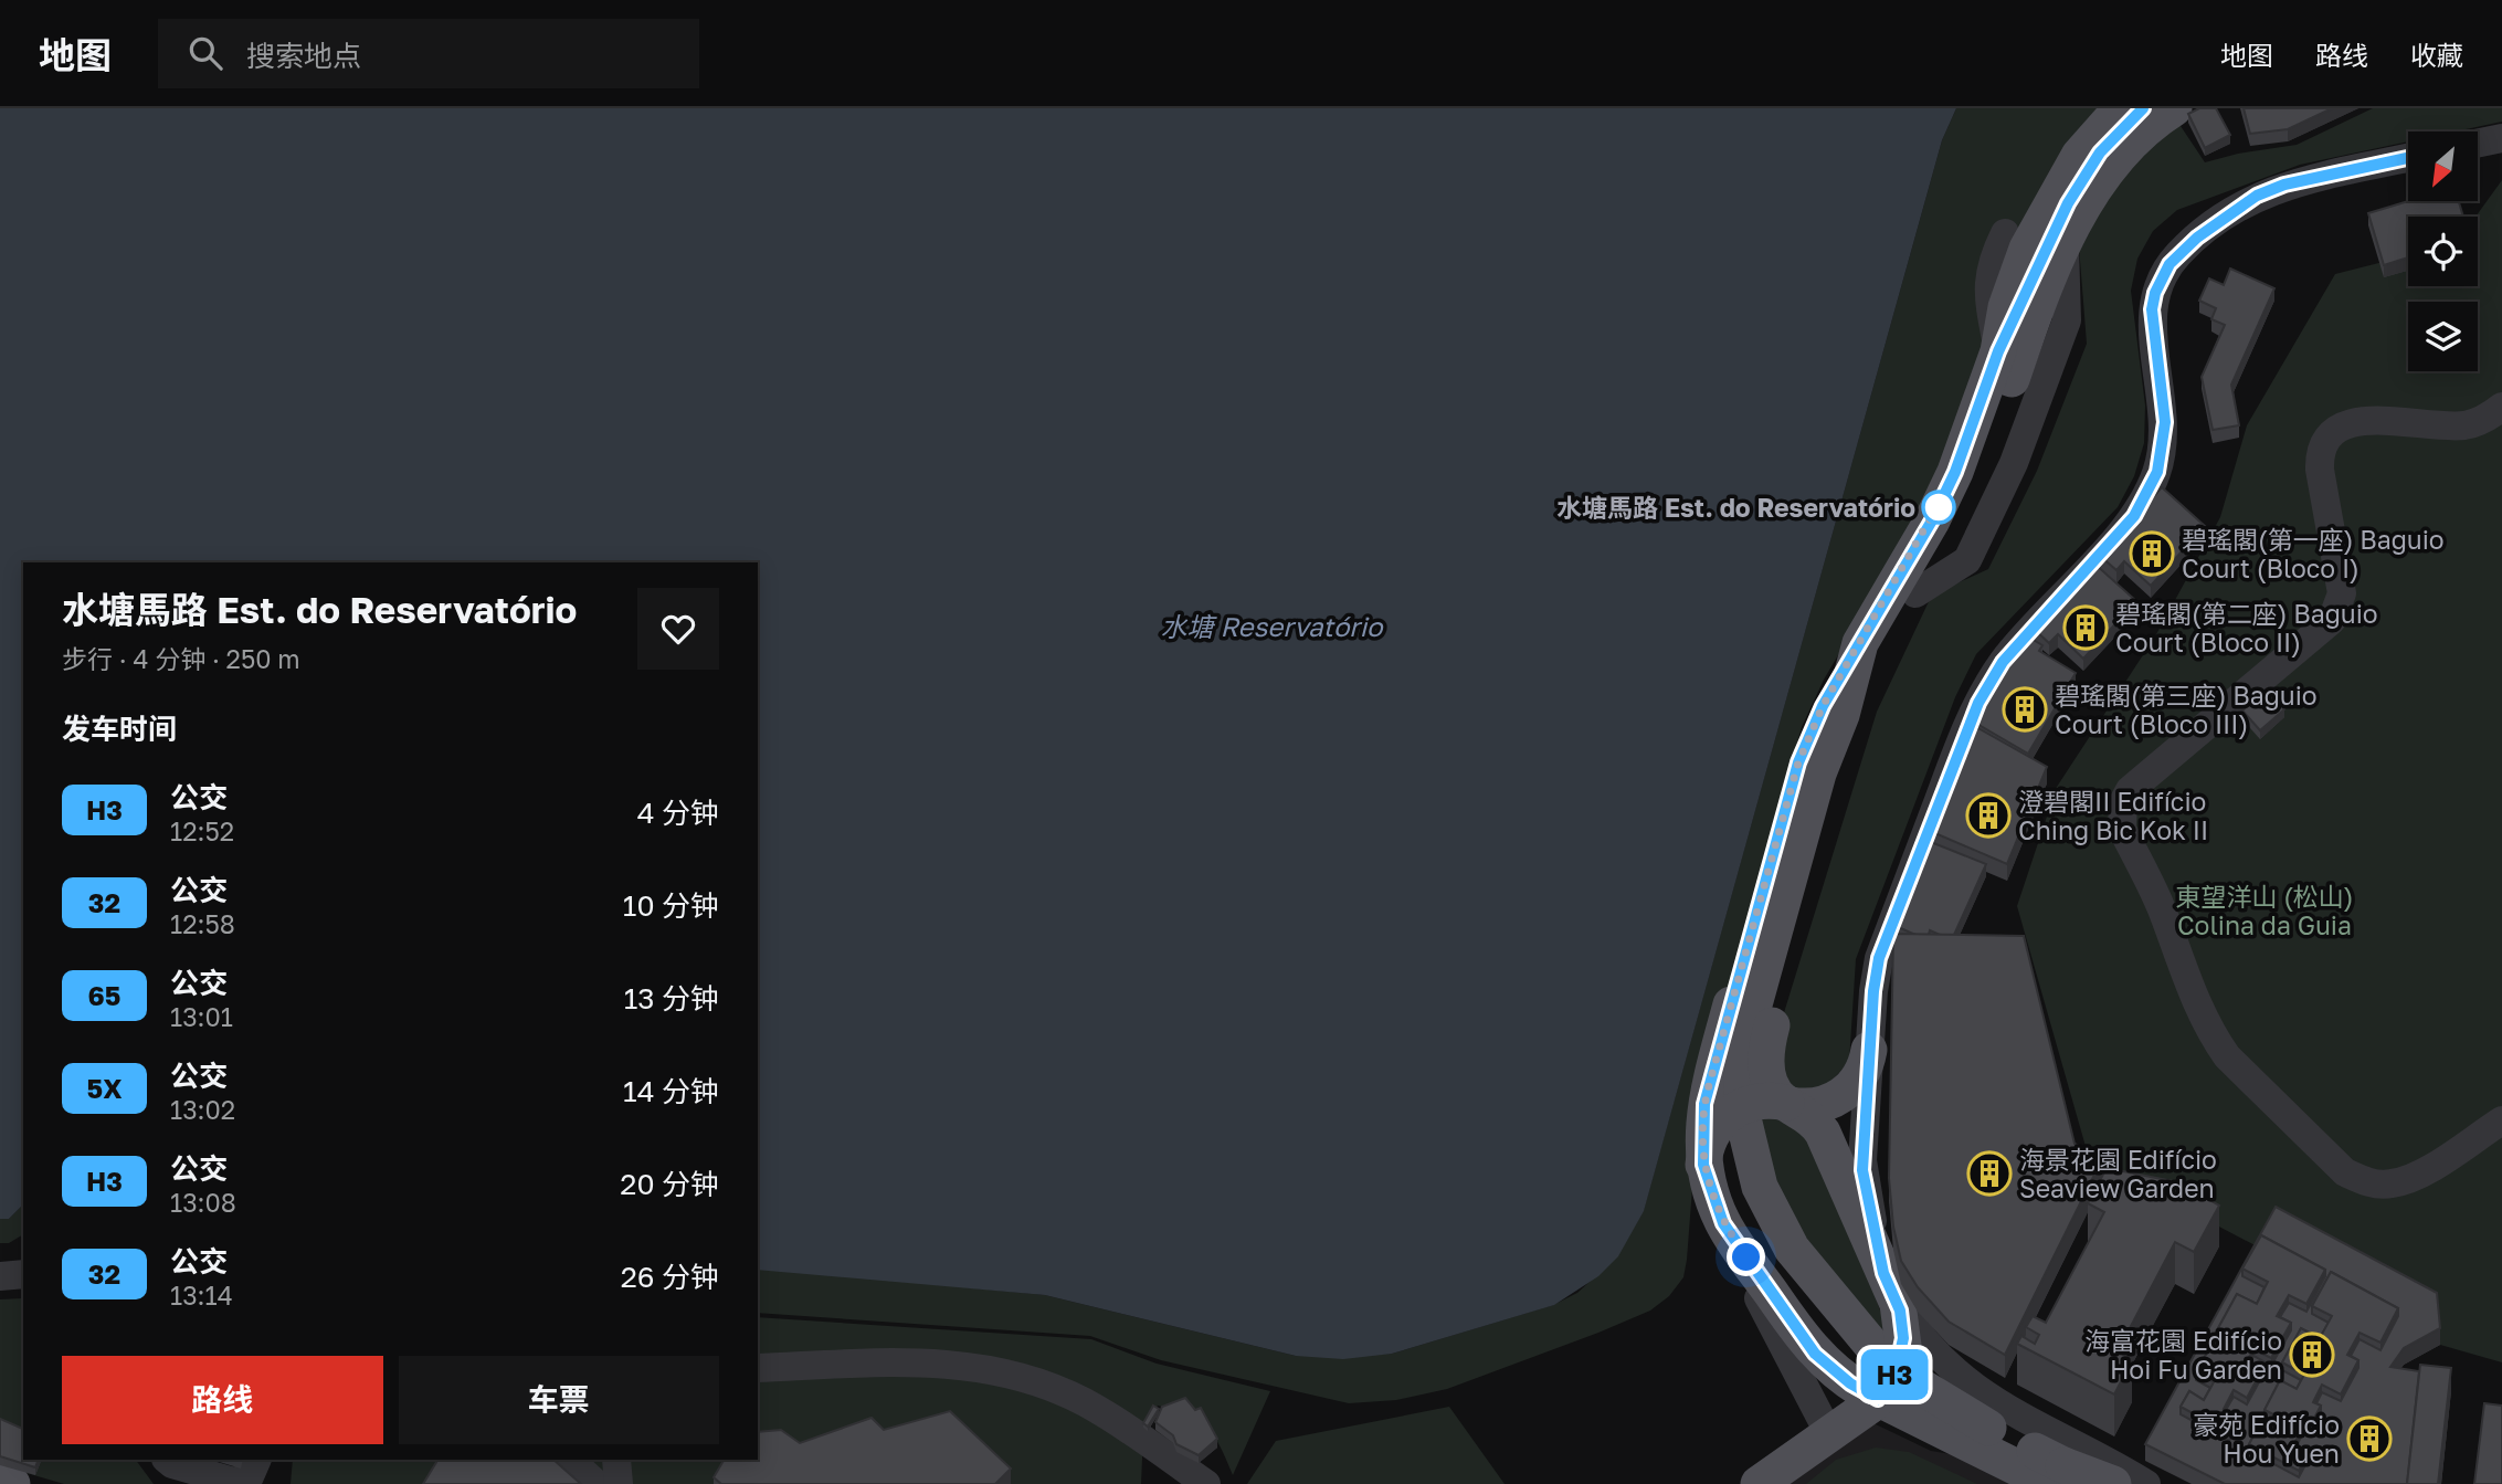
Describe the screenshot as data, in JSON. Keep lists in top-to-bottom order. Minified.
{"water":["水塘 Reservatório"],"parks":["東望洋山 (松山) Colina da Guia"],"places":{"other":["水塘馬路 Est. do Reservatório"],"building":["碧瑤閣(第一座) Baguio Court (Bloco I)","碧瑤閣(第二座) Baguio Court (Bloco II)","碧瑤閣(第三座) Baguio Court (Bloco III)","澄碧閣II Edifício Ching Bic Kok II","海景花園 Edifício Seaview Garden","海富花園 Edifício Hoi Fu Garden","豪苑 Edifício Hou Yuen"]},"lines":["bus line H3"],"north":"bottom left","page":{"header":"地图","search":"搜索地点","nav":["地图","路线","收藏"],"on_map":"H3","heading":[["水塘馬路 Est. do Reservatório","步行 · 4 分钟 · 250 m"],"发车时间"],"list":[{"mark":"H3","name":"公交","note":"12:52","value":"4 分钟"},{"mark":"32","name":"公交","note":"12:58","value":"10 分钟"},{"mark":"65","name":"公交","note":"13:01","value":"13 分钟"},{"mark":"5X","name":"公交","note":"13:02","value":"14 分钟"},{"mark":"H3","name":"公交","note":"13:08","value":"20 分钟"},{"mark":"32","name":"公交","note":"13:14","value":"26 分钟"}],"buttons":["路线","车票"]}}
